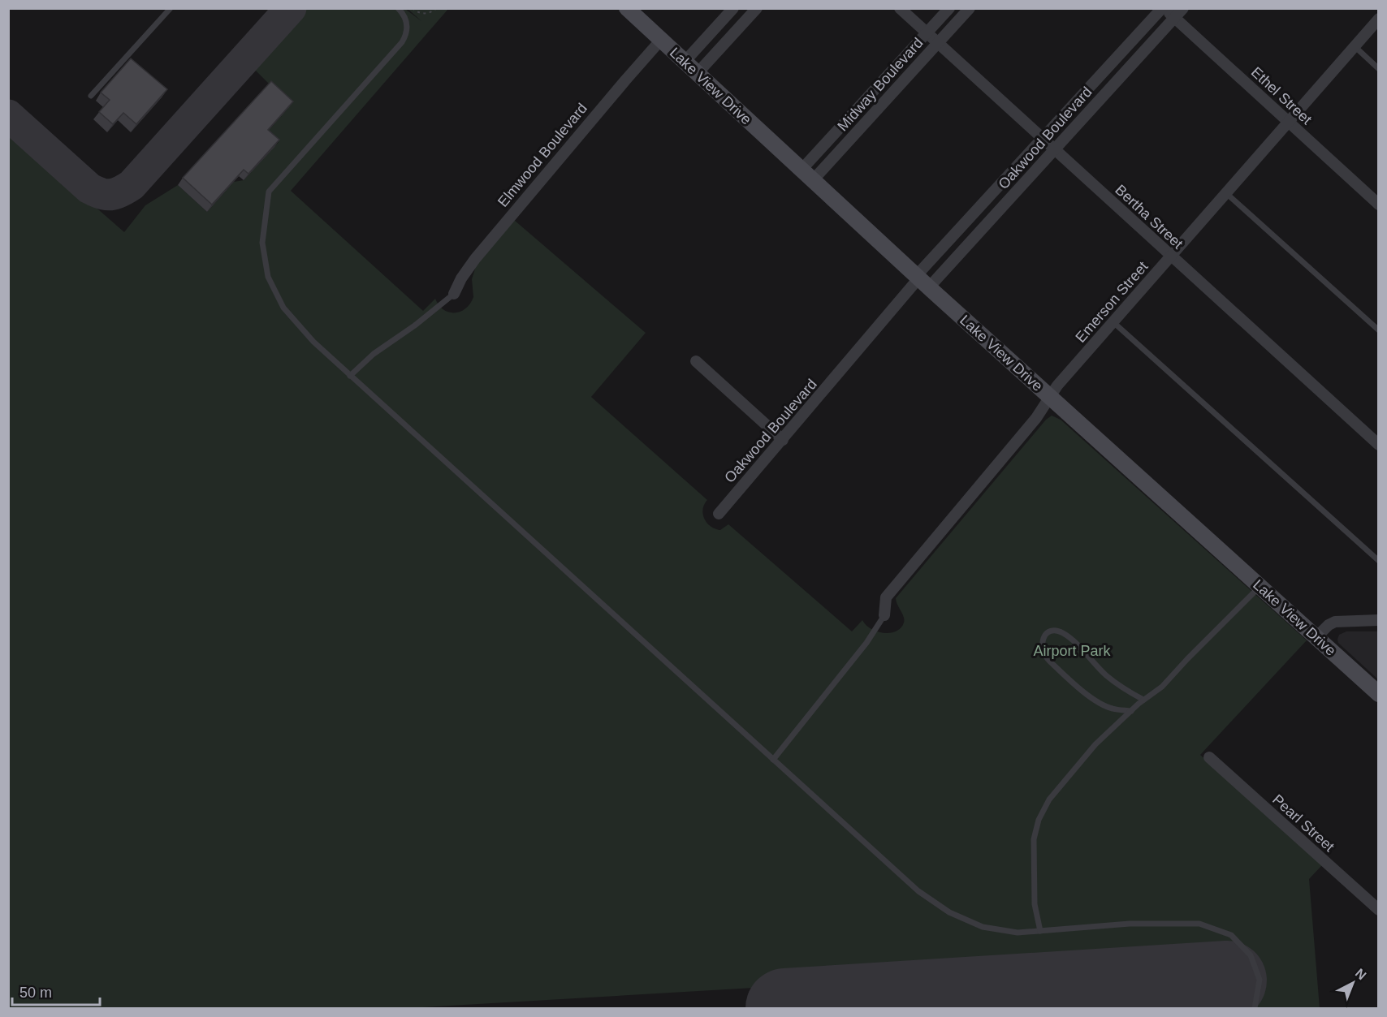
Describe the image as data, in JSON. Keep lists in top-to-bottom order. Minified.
{"streets":{"street":["Midway Boulevard","Lake View Drive","Ethel Street","Oakwood Boulevard","Elmwood Boulevard","Bertha Street","Emerson Street","Pearl Street"]},"crossings":[["Midway Boulevard","Lake View Drive"],["Midway Boulevard","Bertha Street"],["Lake View Drive","Oakwood Boulevard"],["Lake View Drive","Elmwood Boulevard"],["Lake View Drive","Emerson Street"],["Ethel Street","Oakwood Boulevard"],["Ethel Street","Emerson Street"],["Oakwood Boulevard","Bertha Street"],["Bertha Street","Emerson Street"]],"parks":["Airport Park"],"scale_bar":"50 m","north":"top right"}
